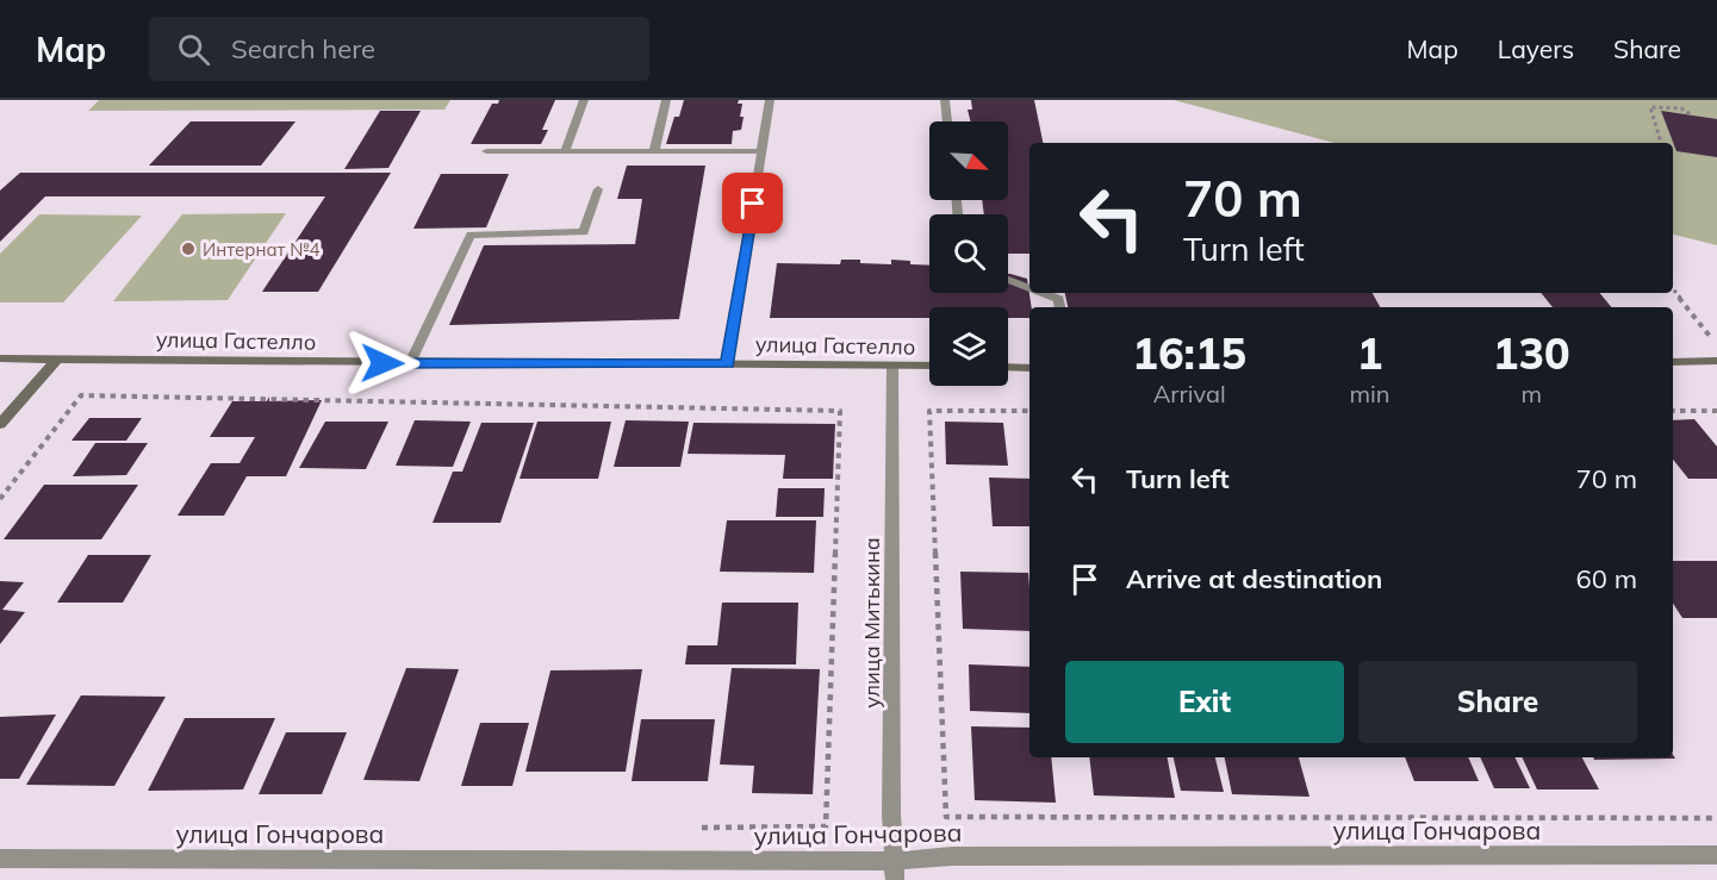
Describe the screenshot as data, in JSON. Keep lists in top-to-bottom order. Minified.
{"streets":{"street":["улица Гастелло","улица Митькина","улица Гончарова"]},"crossings":[["улица Гастелло","улица Митькина"],["улица Митькина","улица Гончарова"]],"places":["Интернат №4"],"north":"bottom right","page":{"header":"Map","search":"Search here","nav":["Map","Layers","Share"],"turn":["70 m","Turn left"],"eta":["16:15","Arrival","1","min","130","m"],"list":[{"name":"Turn left","value":"70 m"},{"name":"Arrive at destination","value":"60 m"}],"buttons":["Exit","Share"]}}
